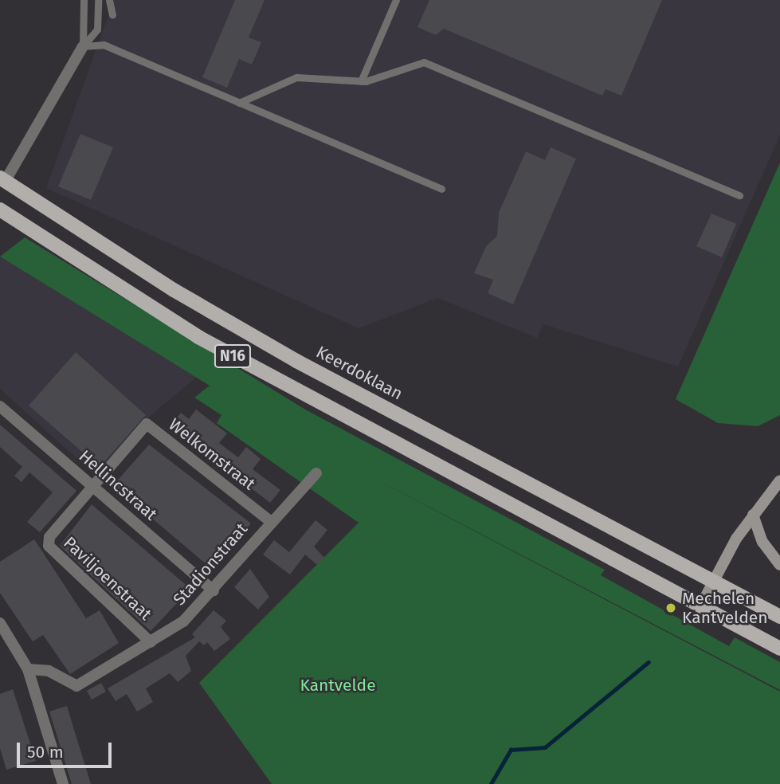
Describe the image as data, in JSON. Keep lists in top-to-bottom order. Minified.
{"streets":{"main road":["N16","Keerdoklaan"],"street":["Welkomstraat","Hellincstraat","Stadionstraat","Paviljoenstraat"]},"crossings":[["N16","Keerdoklaan"],["Welkomstraat","Hellincstraat"],["Welkomstraat","Stadionstraat"],["Welkomstraat","Paviljoenstraat"],["Hellincstraat","Stadionstraat"],["Hellincstraat","Paviljoenstraat"],["Stadionstraat","Paviljoenstraat"]],"parks":["Kantvelde"],"places":["Mechelen Kantvelden"],"scale_bar":"50 m"}
